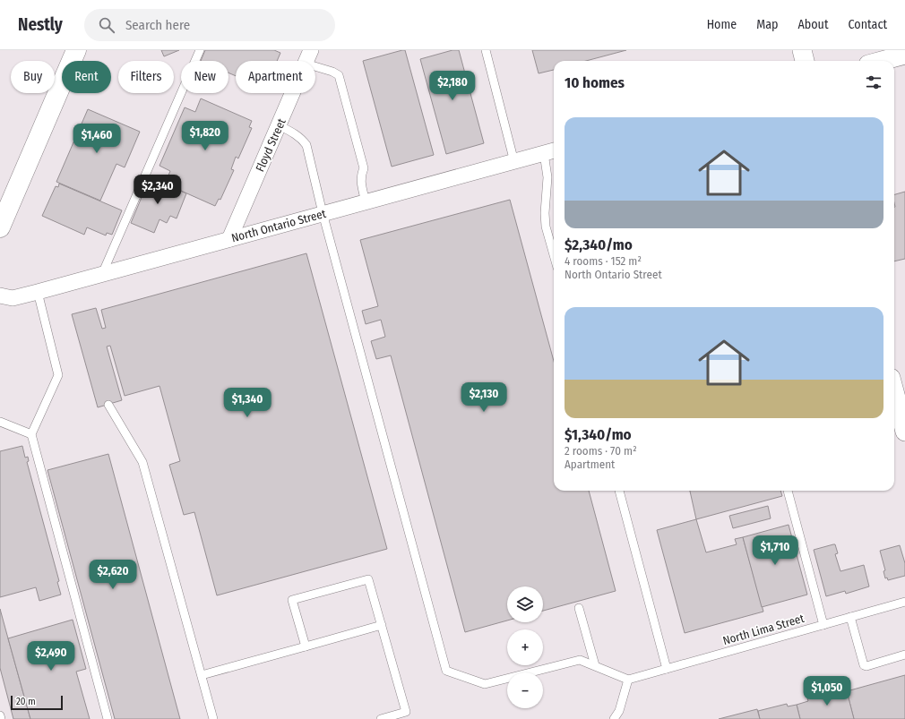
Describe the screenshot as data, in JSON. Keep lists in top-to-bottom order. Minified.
{"streets":{"street":["Floyd Street","North Ontario Street"],"lane":["North Lima Street"]},"crossings":[["Floyd Street","North Ontario Street"]],"scale_bar":"20 m","page":{"header":"Nestly","search":"Search here","nav":["Home","Map","About","Contact"],"chip":["Buy","Rent","Filters","New","Apartment"],"heading":"10 homes","price":["$2,180","$1,820","$1,460","$2,340","$2,130","$1,340","$1,710","$2,620","$2,490","$1,050"],"list":[{"name":"$2,340/mo","note":"4 rooms · 152 m² · North Ontario Street"},{"name":"$1,340/mo","note":"2 rooms · 70 m² · Apartment"}],"map_buttons":["+","−"],"scale":"20 m"}}
